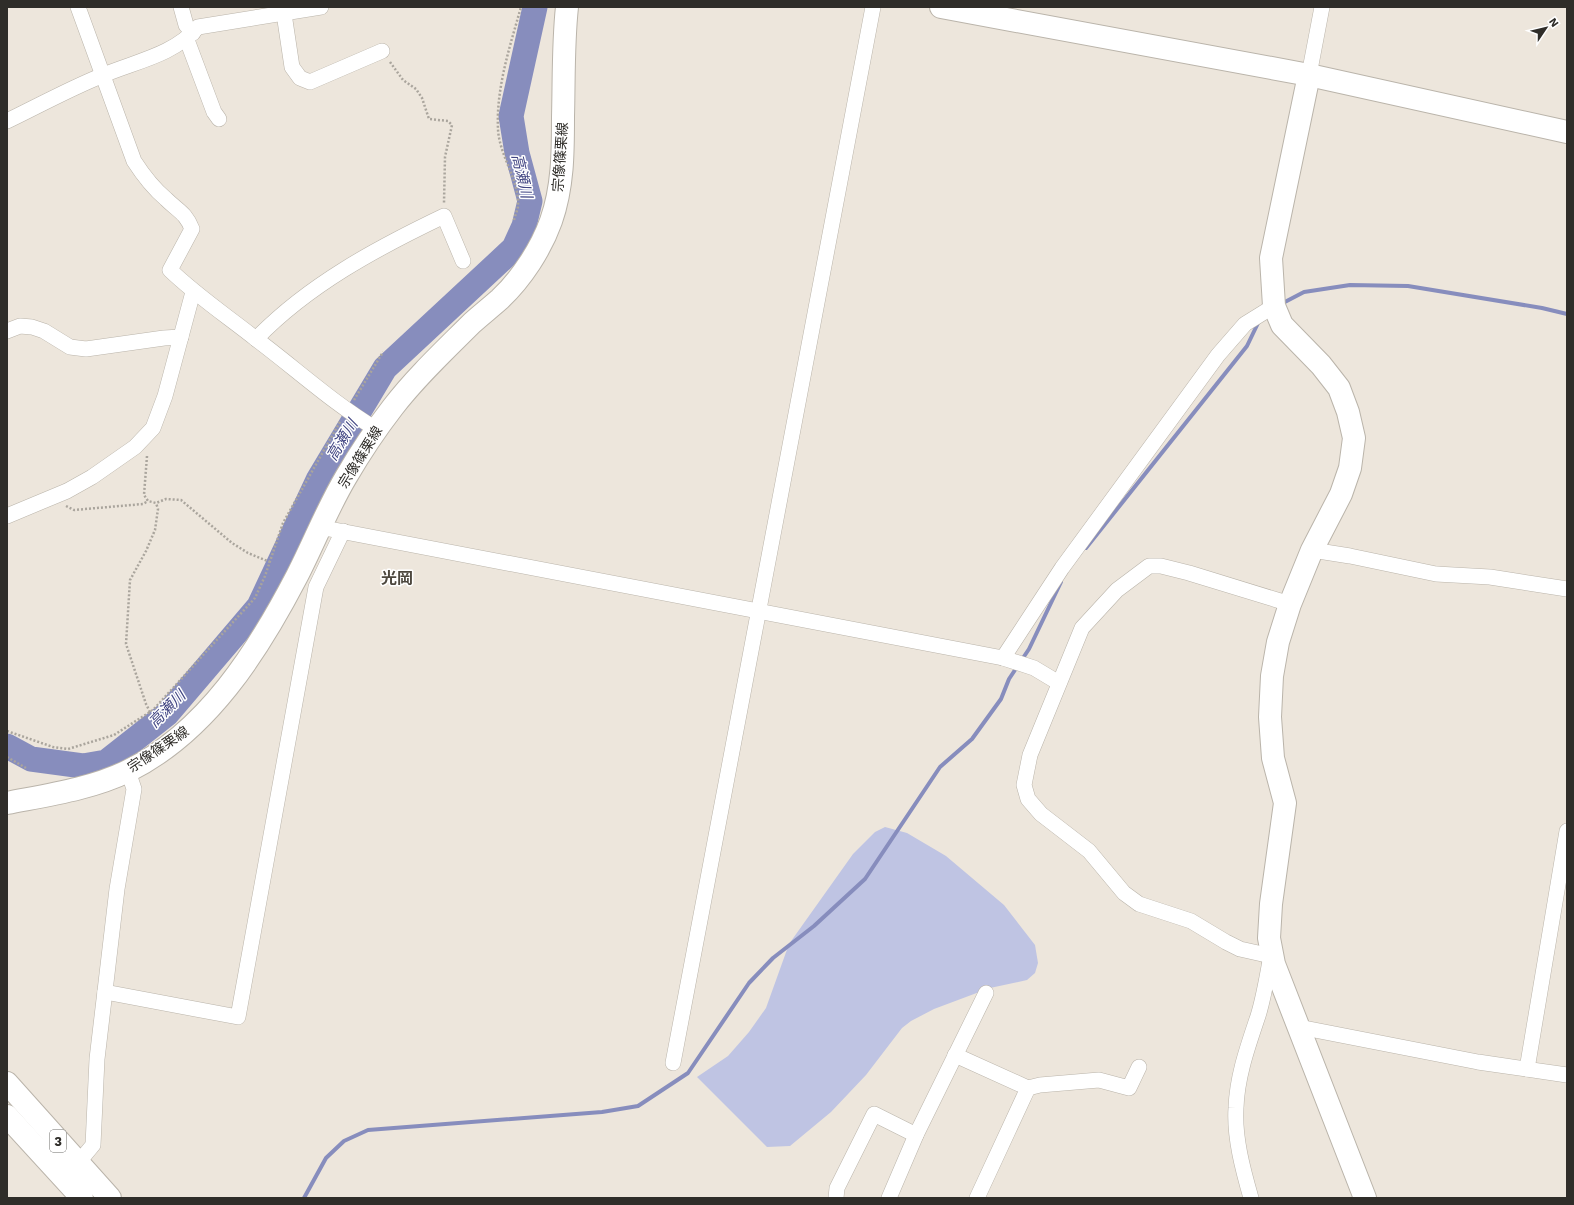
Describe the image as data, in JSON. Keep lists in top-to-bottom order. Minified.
{"streets":{"main road":["宗像篠栗線","3"]},"districts":["光岡"],"water":["高瀬川"],"north":"top right"}
